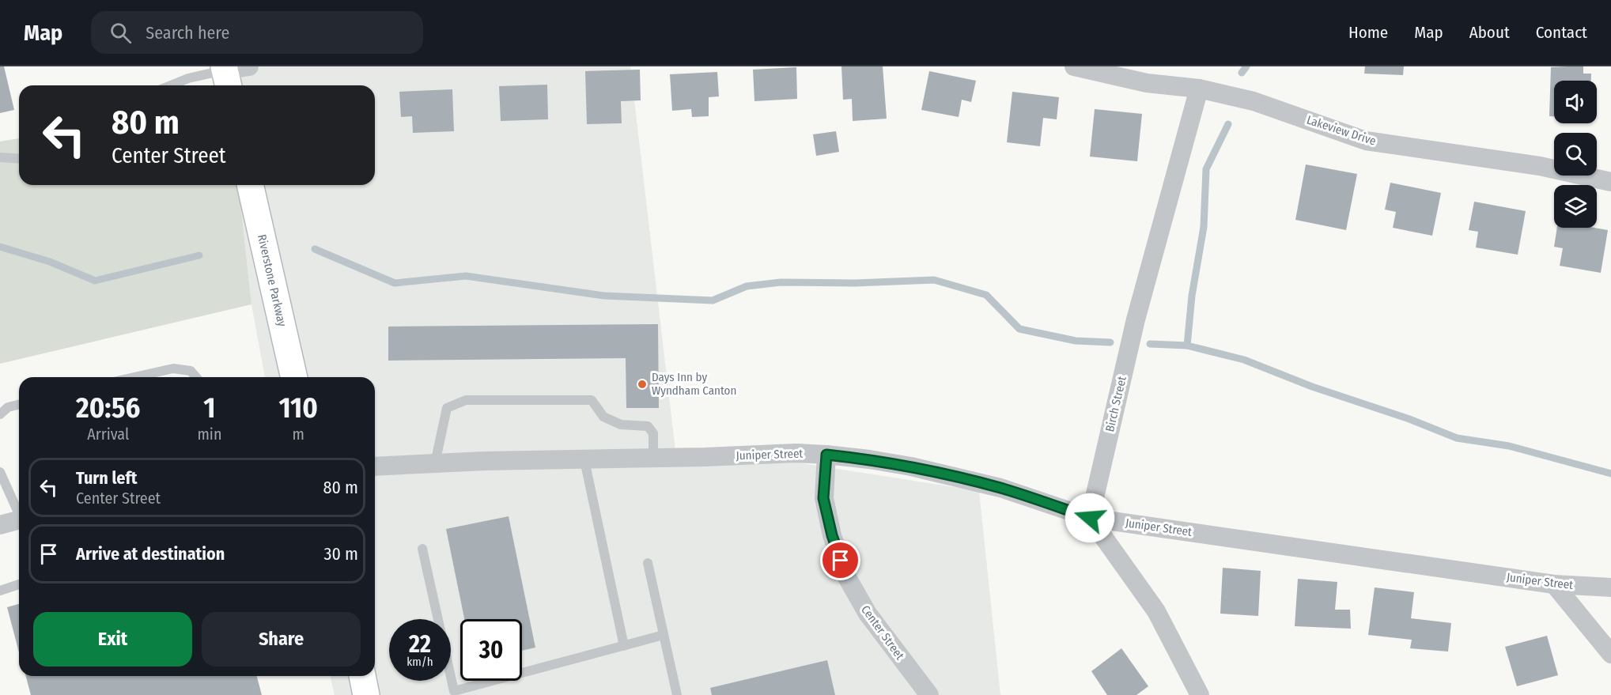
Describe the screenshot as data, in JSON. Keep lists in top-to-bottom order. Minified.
{"streets":{"main road":["Riverstone Parkway"],"street":["Lakeview Drive","Birch Street","Juniper Street","Center Street"]},"crossings":[["Lakeview Drive","Birch Street"],["Birch Street","Juniper Street"],["Juniper Street","Center Street"]],"places":["Days Inn by Wyndham Canton"],"page":{"header":"Map","search":"Search here","nav":["Home","Map","About","Contact"],"turn":["80 m","Center Street"],"eta":["20:56","Arrival","1","min","110","m"],"list":[{"name":"Turn left","note":"Center Street","value":"80 m"},{"name":"Arrive at destination","value":"30 m"}],"buttons":["Exit","Share"],"speed":"22 km/h","limit":"30"}}
